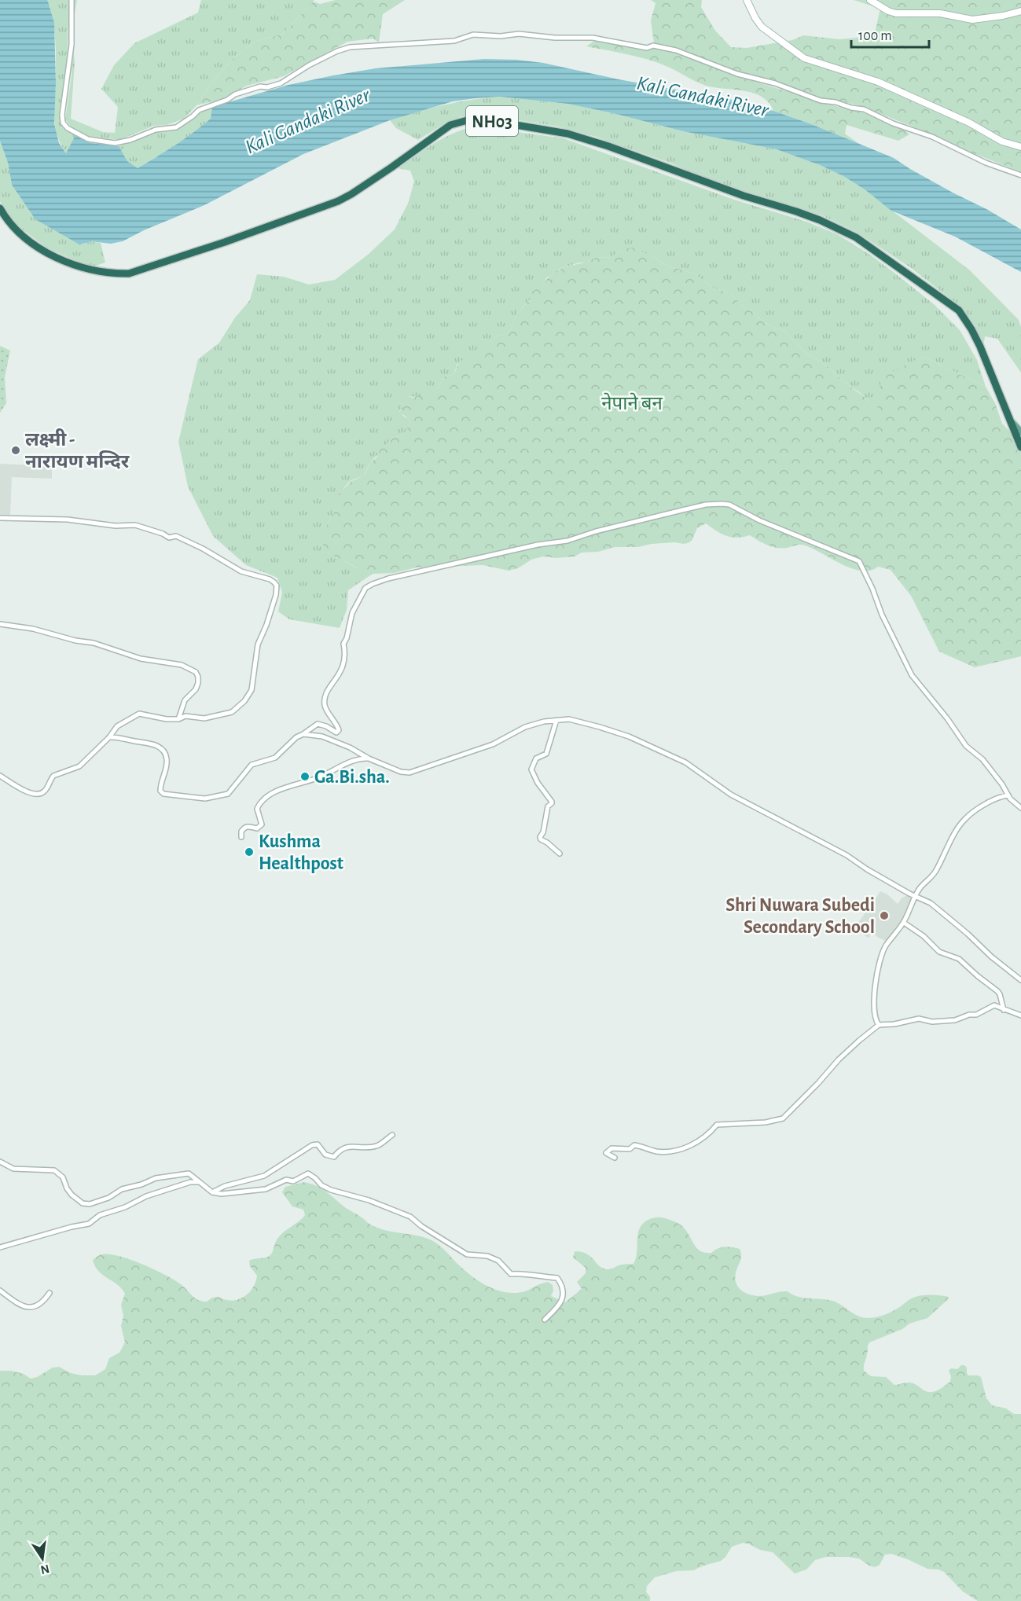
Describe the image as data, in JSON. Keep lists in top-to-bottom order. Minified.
{"streets":{"highway":["NH03"]},"water":["Kali Gandaki River"],"parks":["नेपाने बन"],"places":["लक्ष्मी - नारायण मन्दिर","Ga.Bi.sha.","Kushma Healthpost","Shri Nuwara Subedi Secondary School"],"scale_bar":"100 m","north":"bottom"}
